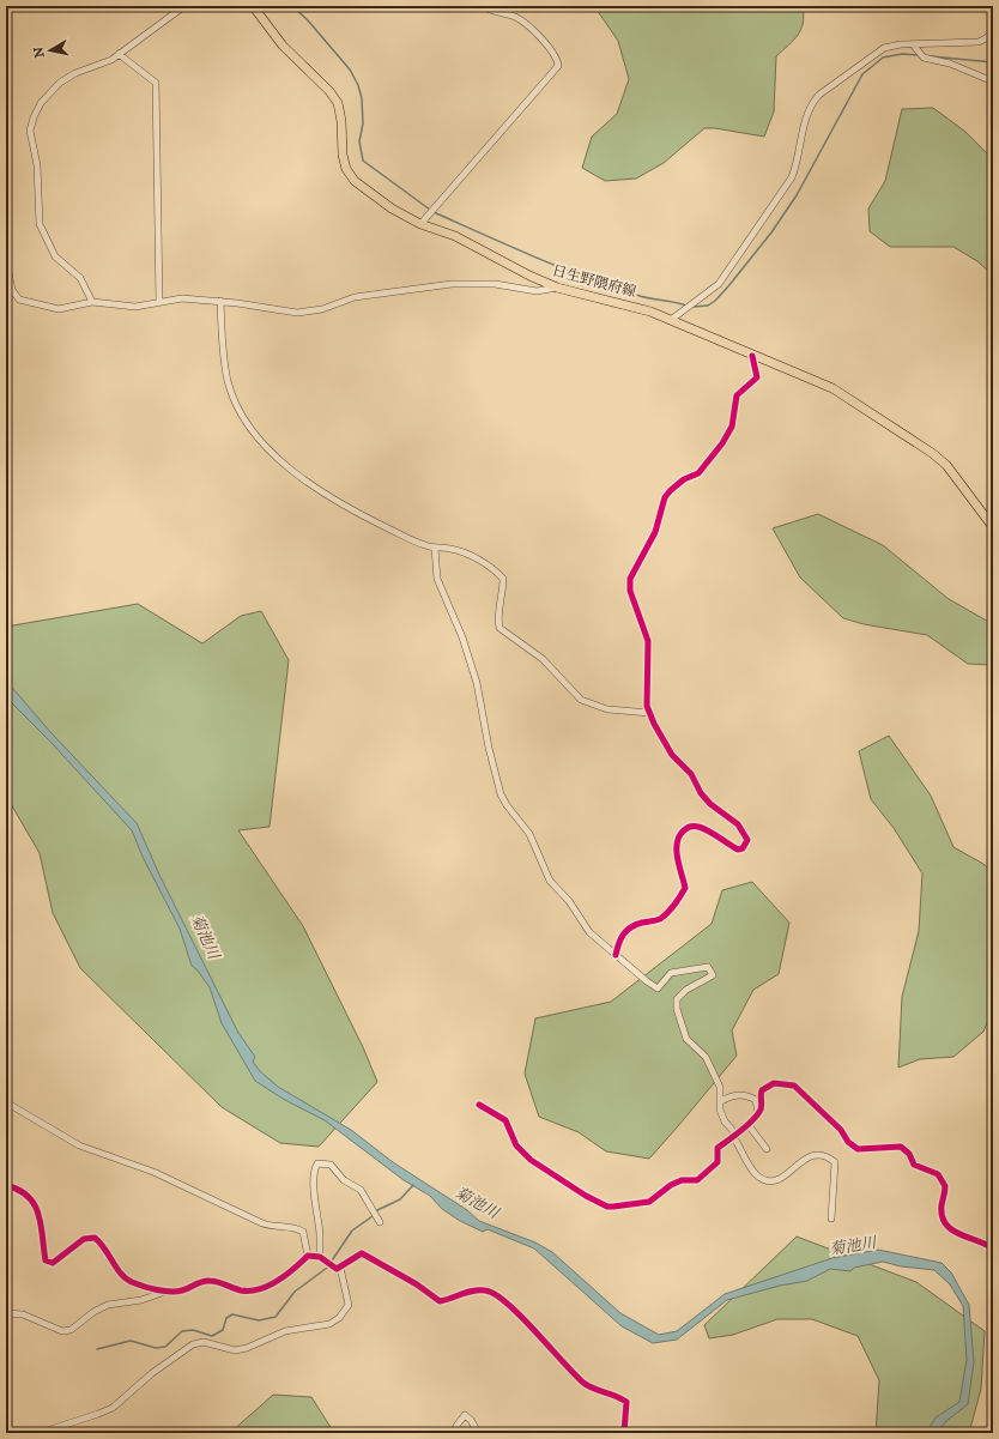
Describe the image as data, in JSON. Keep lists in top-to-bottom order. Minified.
{"streets":{"main road":["日生野隈府線"]},"water":["菊池川"],"north":"left"}
